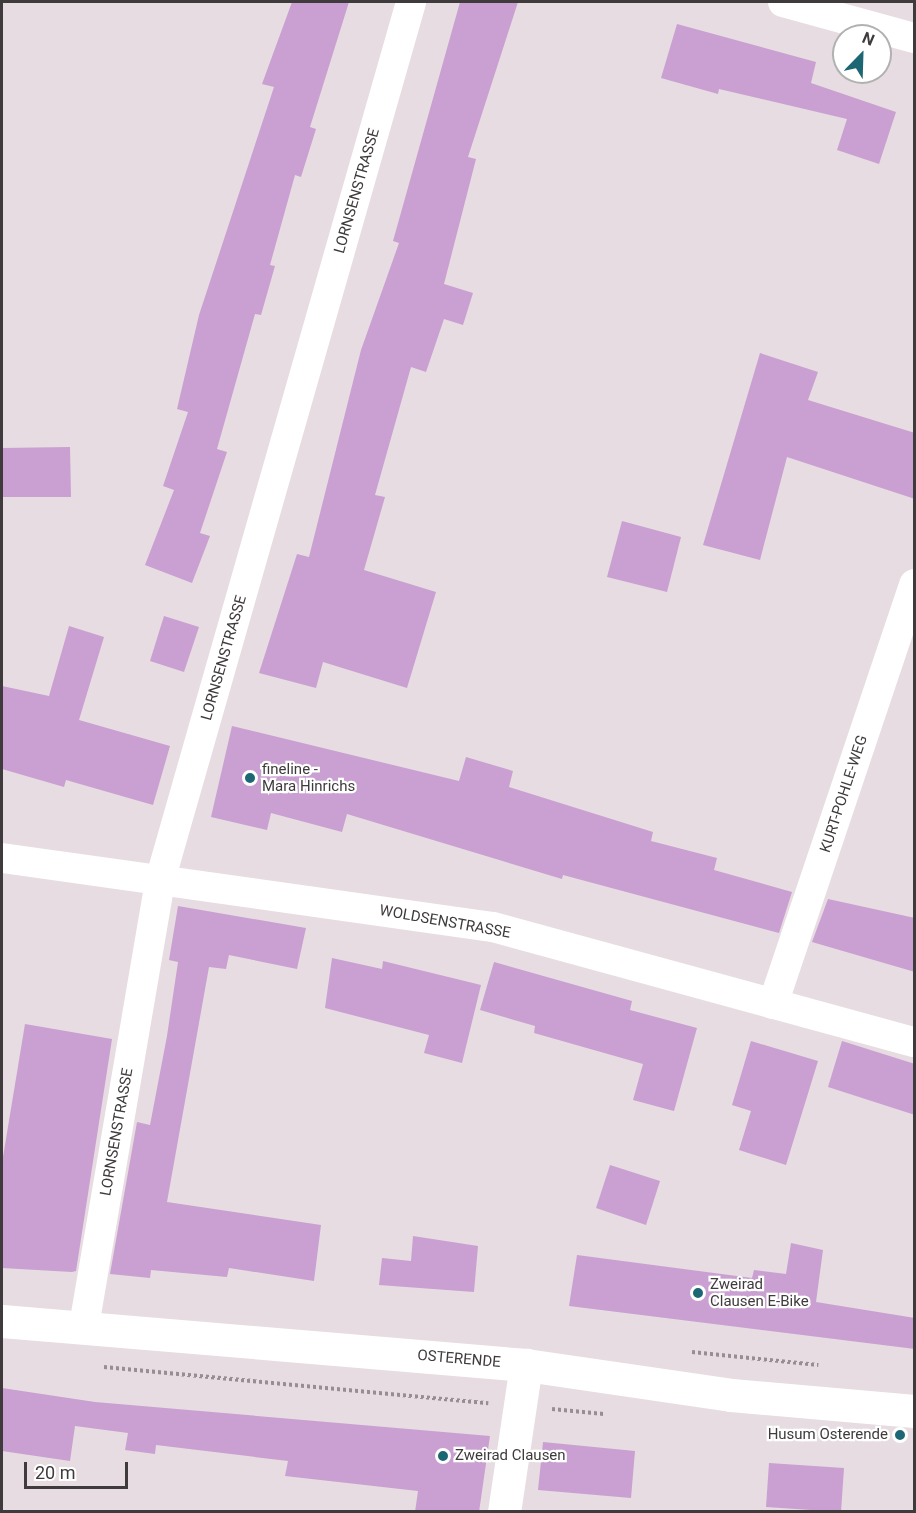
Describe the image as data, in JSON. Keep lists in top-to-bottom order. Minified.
{"streets":{"main road":["OSTERENDE"],"street":["LORNSENSTRASSE","KURT-POHLE-WEG","WOLDSENSTRASSE"]},"crossings":[["LORNSENSTRASSE","WOLDSENSTRASSE"],["LORNSENSTRASSE","OSTERENDE"],["KURT-POHLE-WEG","WOLDSENSTRASSE"]],"places":["fineline - Mara Hinrichs","Zweirad Clausen E-Bike","Husum Osterende","Zweirad Clausen"],"scale_bar":"20 m","north":"top right"}
